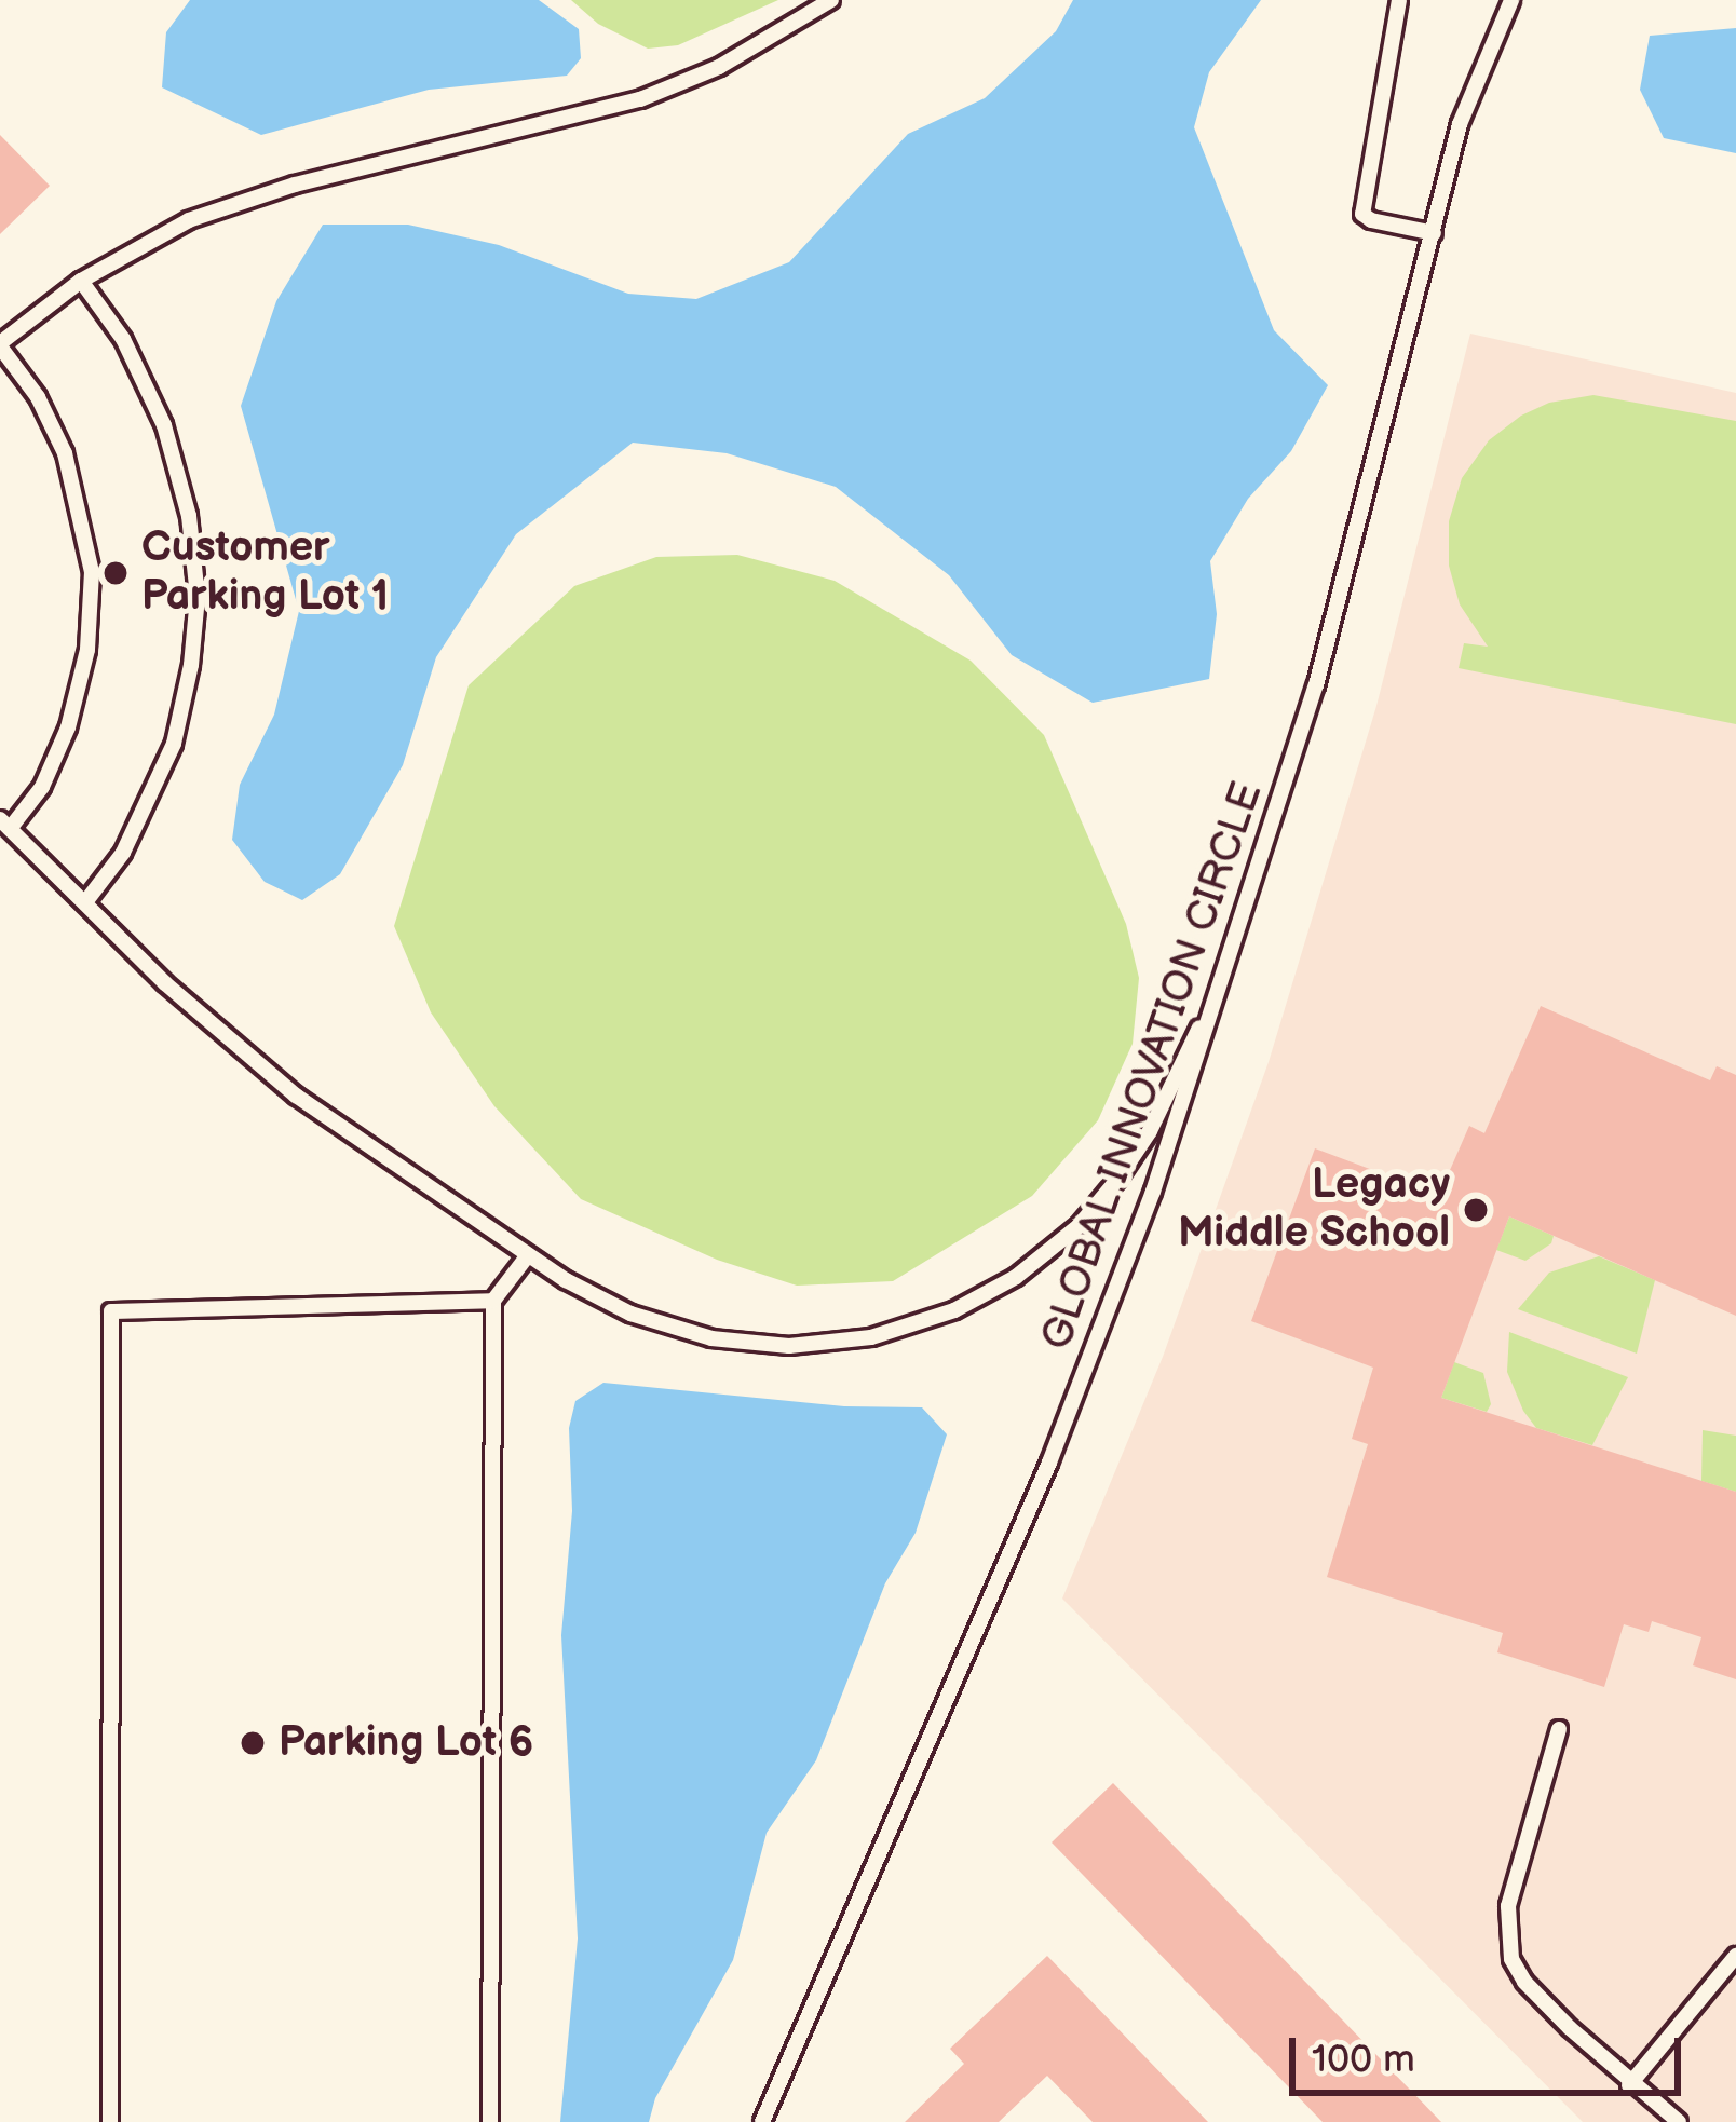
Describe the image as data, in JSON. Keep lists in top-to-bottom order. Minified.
{"streets":{"lane":["GLOBAL INNOVATION CIRCLE"]},"places":["Customer Parking Lot 1","Legacy Middle School","Parking Lot 6"],"scale_bar":"100 m"}
